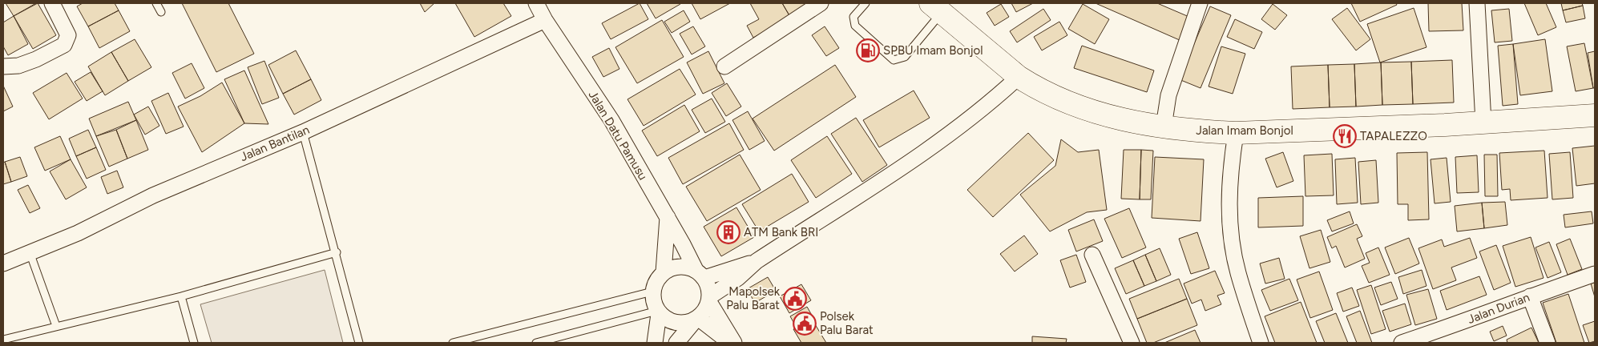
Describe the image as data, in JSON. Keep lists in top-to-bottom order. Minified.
{"streets":{"highway":["Jalan Imam Bonjol"],"street":["Jalan Datu Pamusu","Jalan Bantilan","Jalan Durian"]},"crossings":[["Jalan Datu Pamusu","Jalan Bantilan"]],"places":{"fuel station":["SPBU Imam Bonjol"],"restaurant":["TAPALEZZO"],"building":["ATM Bank BRI"],"public building":["Mapolsek Palu Barat","Polsek Palu Barat"]}}
